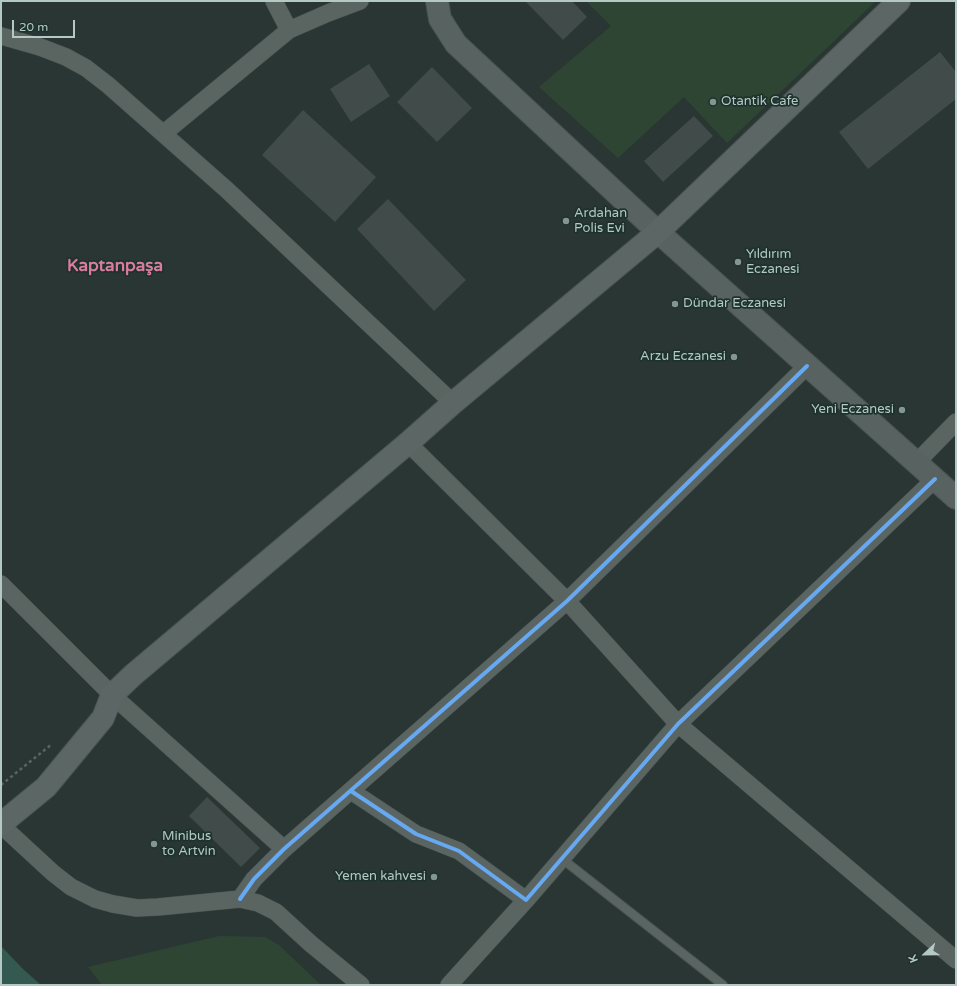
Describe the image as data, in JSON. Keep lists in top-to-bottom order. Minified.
{"districts":["Kaptanpaşa"],"places":["Otantik Cafe","Ardahan Polis Evi","Yıldırım Eczanesi","Dündar Eczanesi","Arzu Eczanesi","Yeni Eczanesi","Minibus to Artvin","Yemen kahvesi"],"scale_bar":"20 m","north":"left"}
